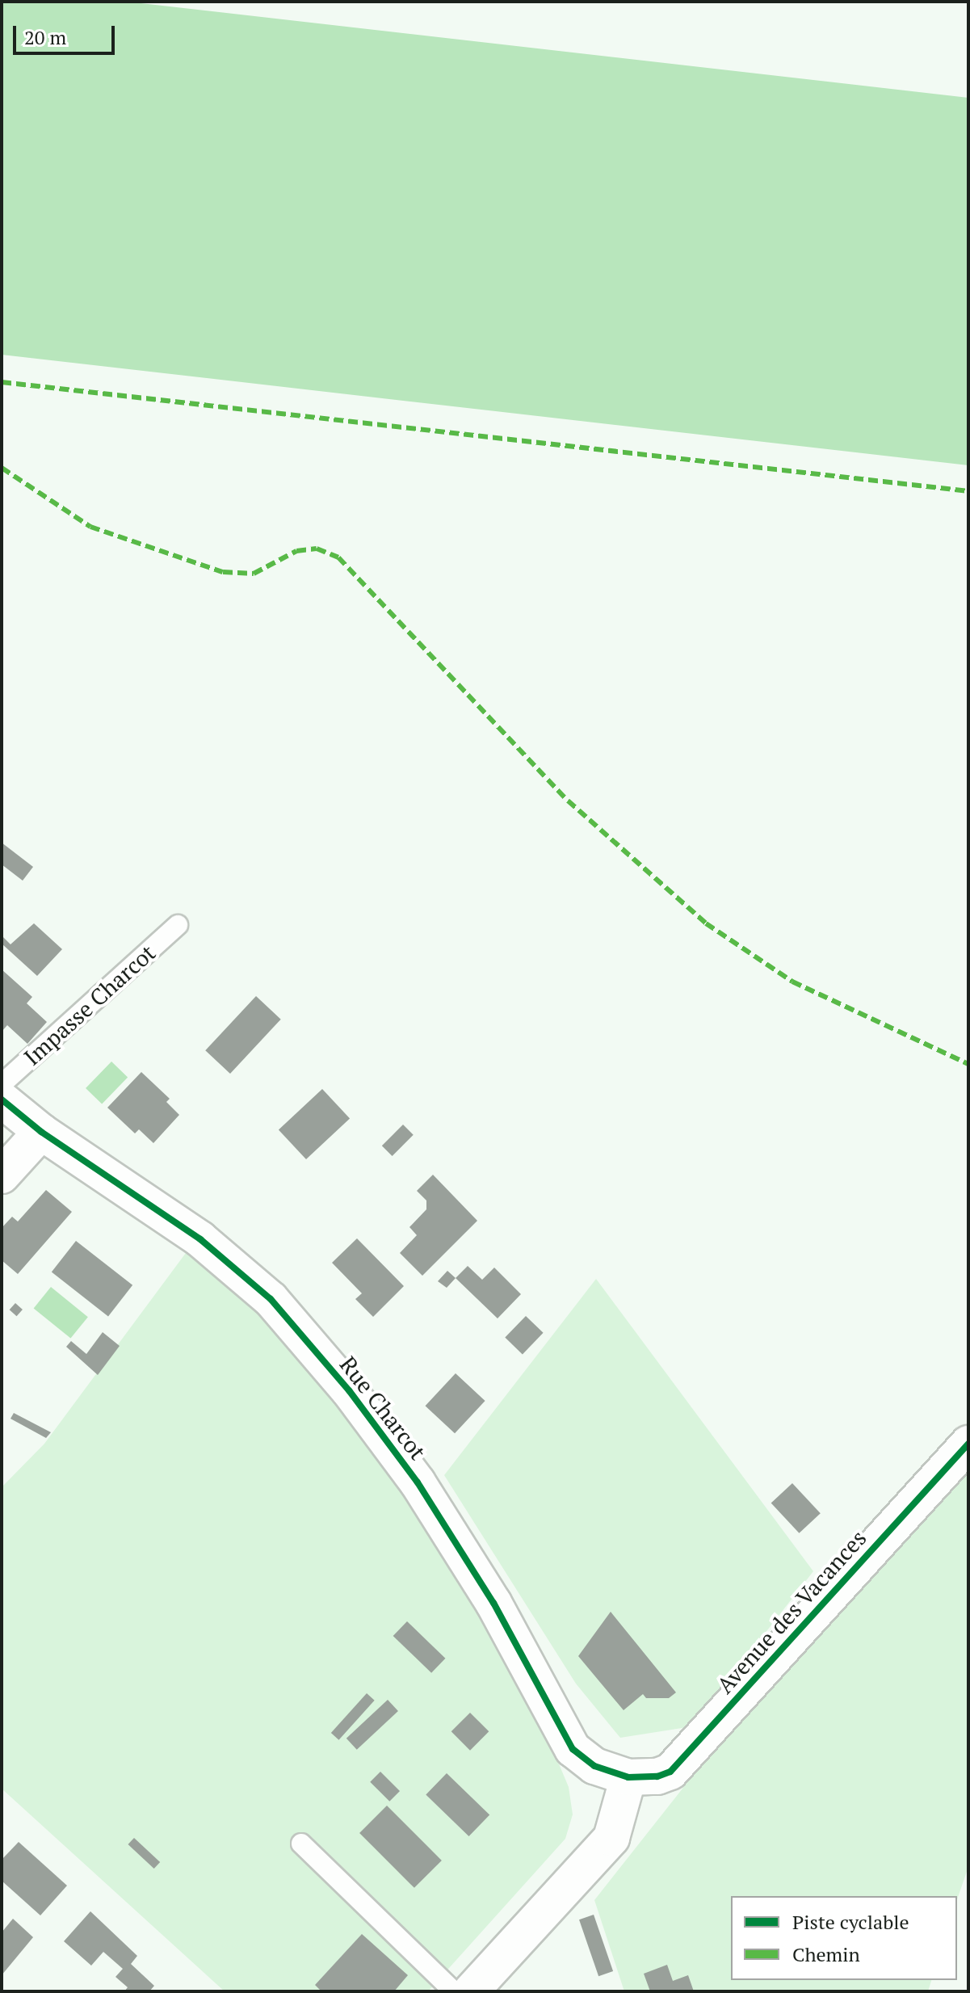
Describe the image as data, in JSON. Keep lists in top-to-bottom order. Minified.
{"streets":{"street":["Rue Charcot","Avenue des Vacances"],"lane":["Impasse Charcot"]},"crossings":[["Rue Charcot","Avenue des Vacances"]],"legend":["Piste cyclable","Chemin"],"scale_bar":"20 m"}
